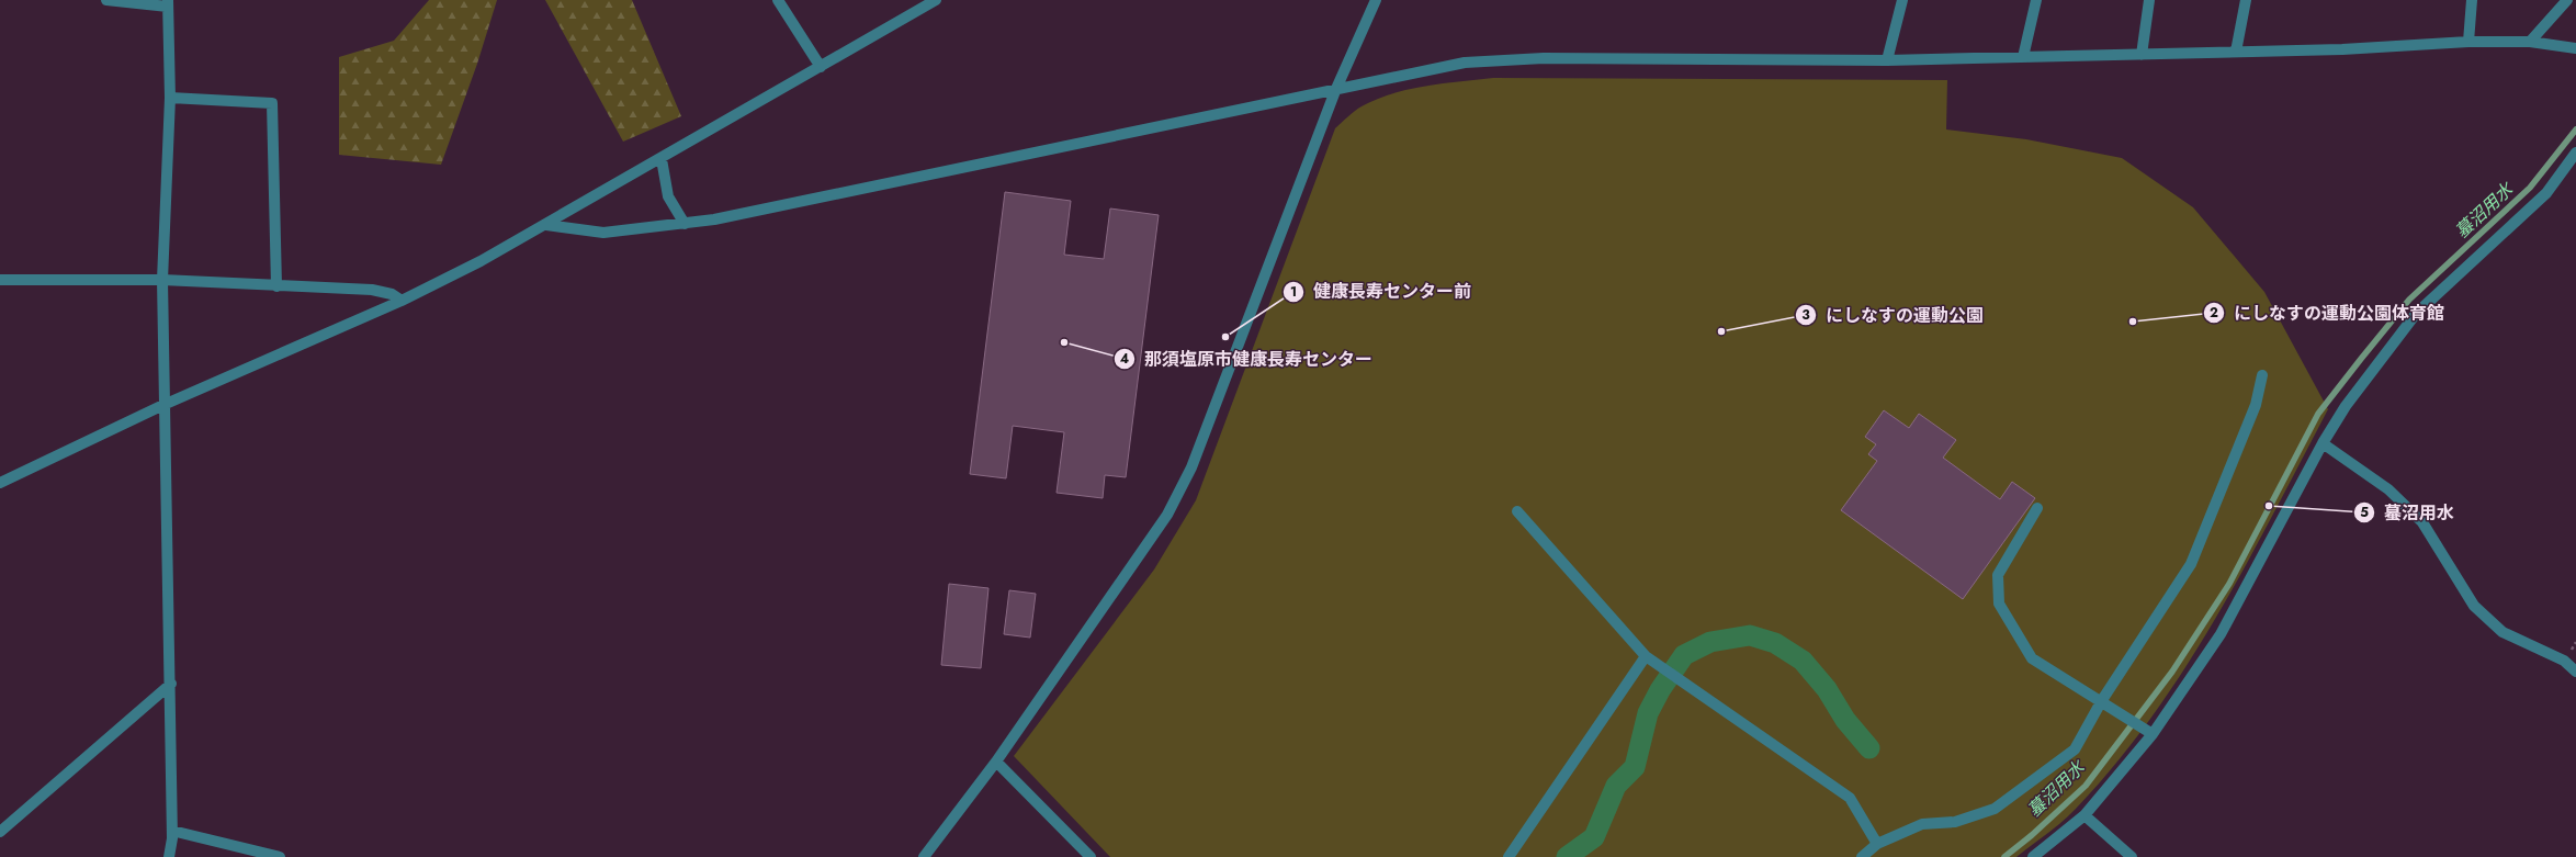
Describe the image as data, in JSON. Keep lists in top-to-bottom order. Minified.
{"water":["蟇沼用水"],"places":["にしなすの運動公園体育館","にしなすの運動公園","健康長寿センター前","那須塩原市健康長寿センター","蟇沼用水"]}
